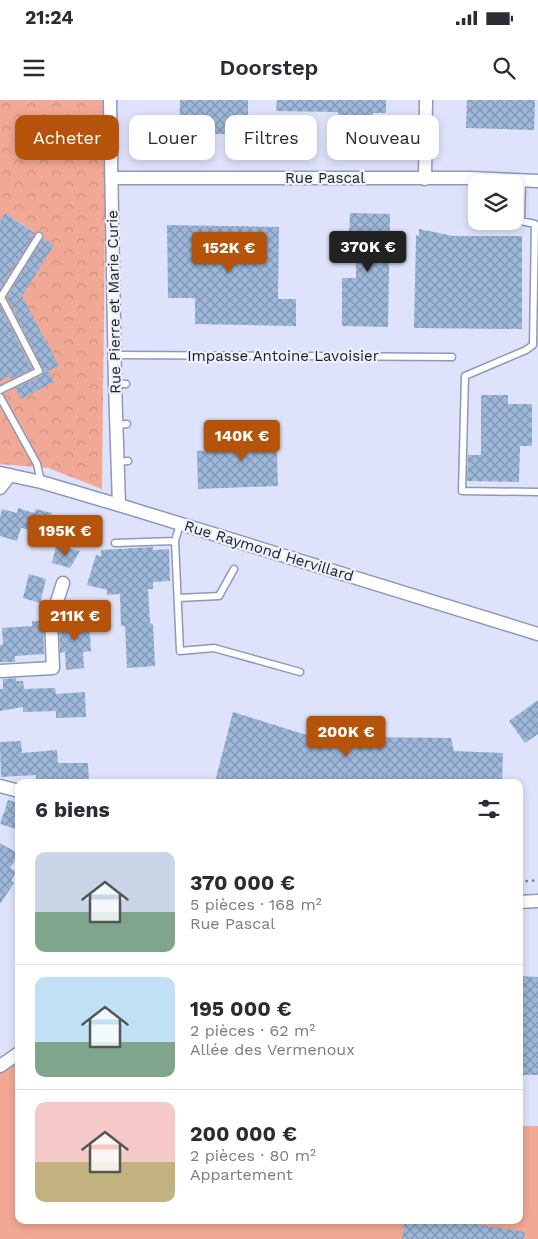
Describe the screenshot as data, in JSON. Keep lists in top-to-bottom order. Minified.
{"streets":{"street":["Rue Pascal","Rue Pierre et Marie Curie","Rue Raymond Hervillard"],"lane":["Impasse Antoine Lavoisier"]},"crossings":[["Rue Pascal","Rue Pierre et Marie Curie"],["Rue Pierre et Marie Curie","Impasse Antoine Lavoisier"],["Rue Pierre et Marie Curie","Rue Raymond Hervillard"]],"page":{"status":"21:24","header":"Doorstep","chip":["Acheter","Louer","Filtres","Nouveau"],"price":["370K €","152K €","140K €","195K €","211K €","200K €"],"heading":"6 biens","list":[{"name":"370 000 €","note":"5 pièces · 168 m² · Rue Pascal"},{"name":"195 000 €","note":"2 pièces · 62 m² · Allée des Vermenoux"},{"name":"200 000 €","note":"2 pièces · 80 m² · Appartement"}]}}
